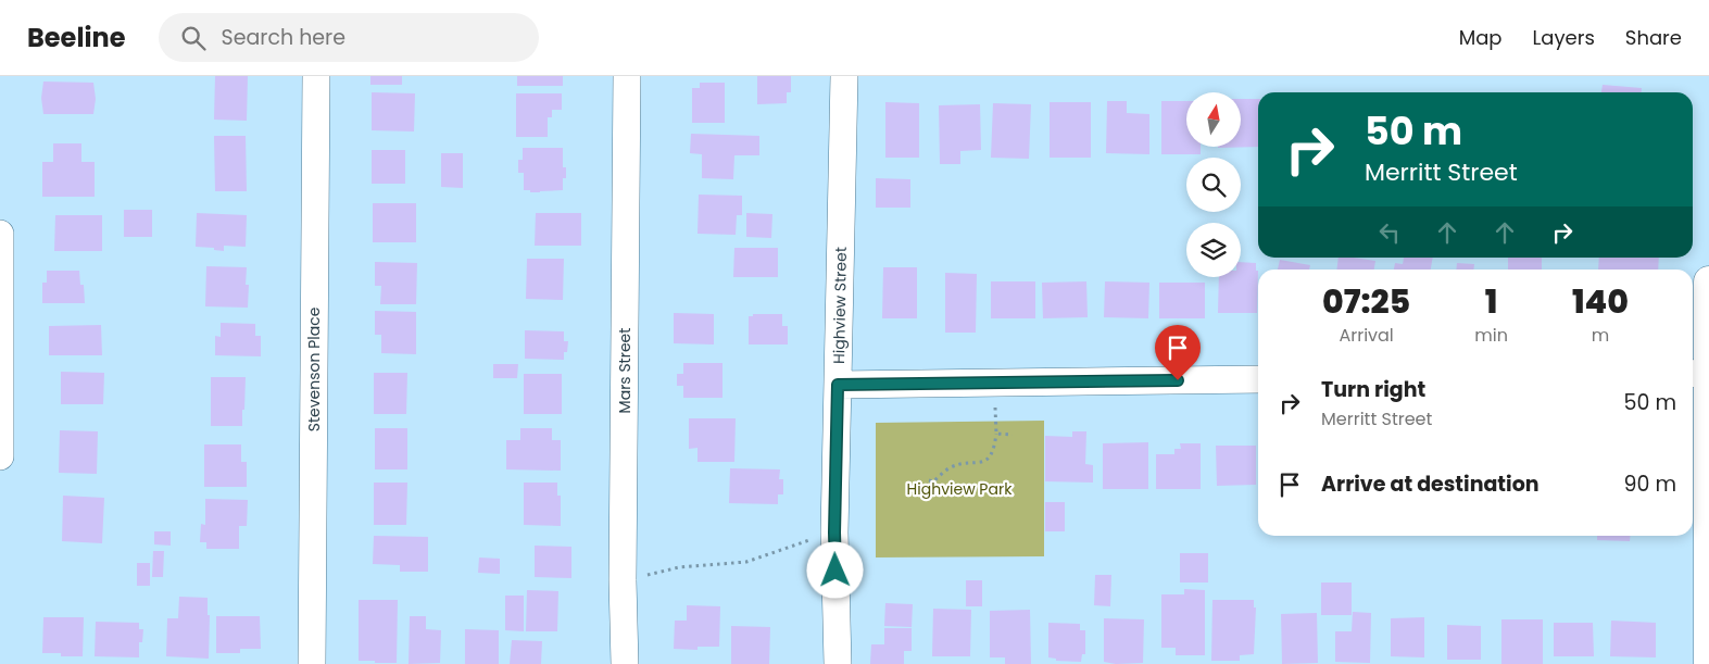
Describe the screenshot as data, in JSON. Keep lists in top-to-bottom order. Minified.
{"streets":{"street":["Highview Street","Stevenson Place","Mars Street"]},"parks":["Highview Park"],"north":"top","page":{"header":"Beeline","search":"Search here","nav":["Map","Layers","Share"],"turn":["50 m","Merritt Street"],"eta":["07:25","Arrival","1","min","140","m"],"list":[{"name":"Turn right","note":"Merritt Street","value":"50 m"},{"name":"Arrive at destination","value":"90 m"}]}}
